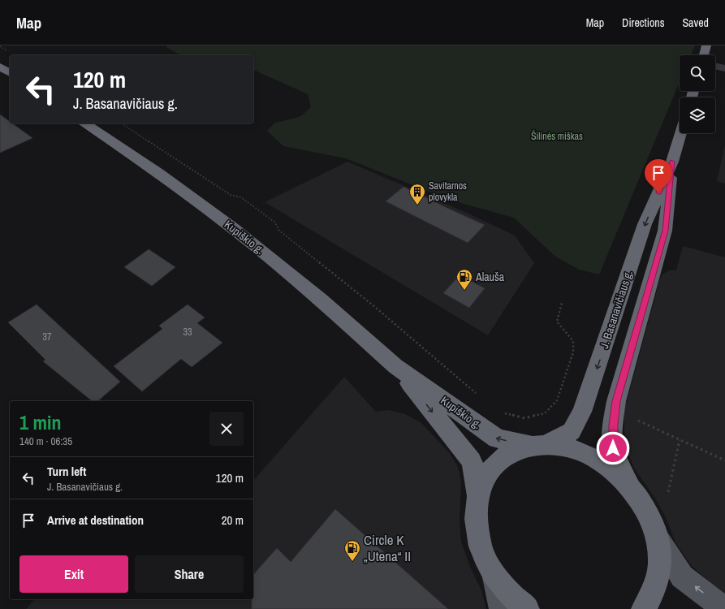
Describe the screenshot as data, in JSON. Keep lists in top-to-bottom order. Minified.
{"streets":{"highway":["Kupiškio g.","J. Basanavičiaus g."]},"crossings":[["Kupiškio g.","J. Basanavičiaus g."]],"parks":["Šilinės miškas"],"places":{"building":["Savitarnos plovykla"],"fuel station":["Alauša","Circle K „Utena“ II"]},"house_numbers":["33","37"],"page":{"header":"Map","nav":["Map","Directions","Saved"],"turn":["120 m","J. Basanavičiaus g."],"heading":["1 min","140 m · 06:35"],"list":[{"name":"Turn left","note":"J. Basanavičiaus g.","value":"120 m"},{"name":"Arrive at destination","value":"20 m"}],"buttons":["Exit","Share"]}}
